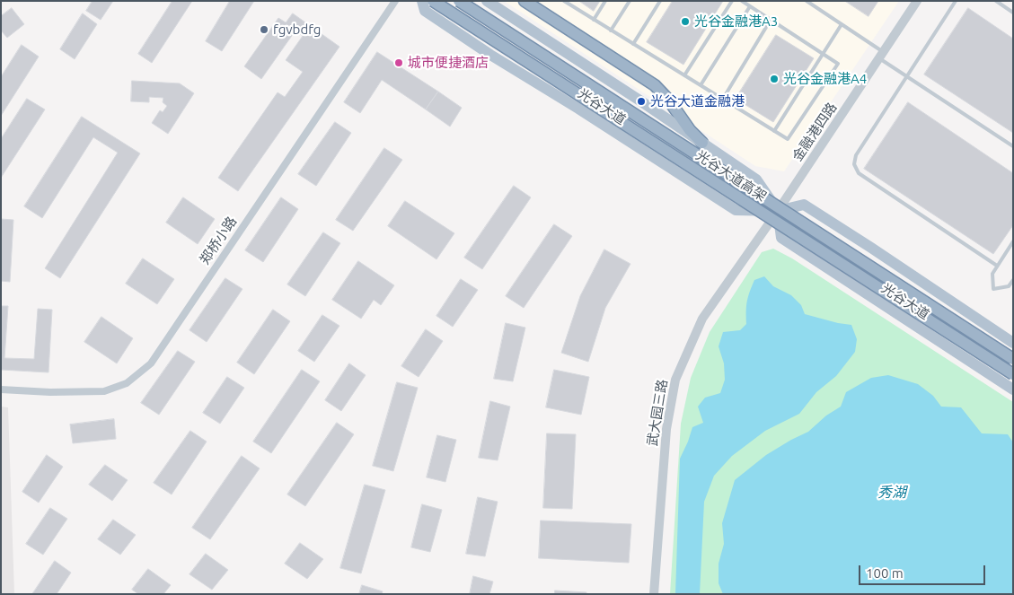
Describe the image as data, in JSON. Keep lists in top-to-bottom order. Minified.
{"streets":{"highway":["光谷大道高架"],"main road":["光谷大道"],"street":["金融港四路","郑桥小路","武大园三路"]},"crossings":[["光谷大道","金融港四路"],["光谷大道","武大园三路"],["金融港四路","武大园三路"]],"water":["秀湖"],"places":["光谷金融港A3","fgvbdfg","城市便捷酒店","光谷金融港A4","光谷大道金融港"],"scale_bar":"100 m"}
